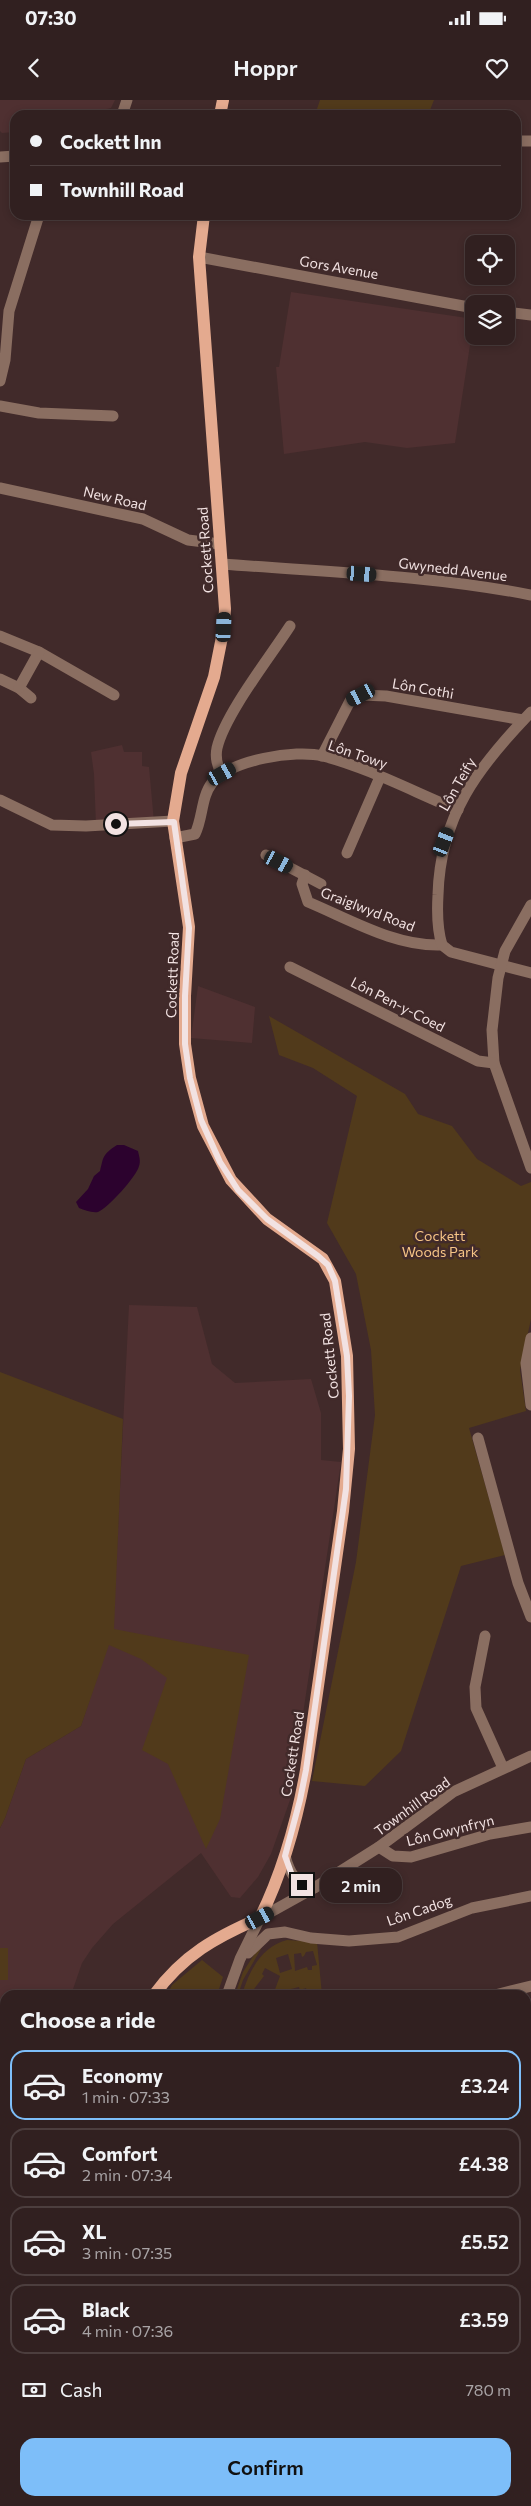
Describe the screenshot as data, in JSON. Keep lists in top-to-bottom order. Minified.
{"streets":{"main road":["Cockett Road"],"street":["Gors Avenue","New Road","Gwynedd Avenue","Lôn Cothi","Lôn Towy","Lôn Teify","Graiglwyd Road","Lôn Pen-y-Coed","Townhill Road","Lôn Gwynfryn","Lôn Cadog"]},"crossings":[["Gors Avenue","Cockett Road"],["New Road","Cockett Road"],["Cockett Road","Gwynedd Avenue"],["Cockett Road","Lôn Towy"],["Cockett Road","Townhill Road"],["Lôn Cothi","Lôn Towy"],["Lôn Cothi","Lôn Teify"],["Lôn Towy","Lôn Teify"],["Lôn Teify","Graiglwyd Road"],["Townhill Road","Lôn Gwynfryn"]],"parks":["Cockett Woods Park"],"page":{"status":"07:30","header":"Hoppr","banner":["Cockett Inn","Townhill Road"],"bubble":"2 min","heading":"Choose a ride","list":[{"name":"Economy","note":"1 min · 07:33","value":"£3.24"},{"name":"Comfort","note":"2 min · 07:34","value":"£4.38"},{"name":"XL","note":"3 min · 07:35","value":"£5.52"},{"name":"Black","note":"4 min · 07:36","value":"£3.59"}],"pay":["Cash","780 m"],"buttons":"Confirm"}}
